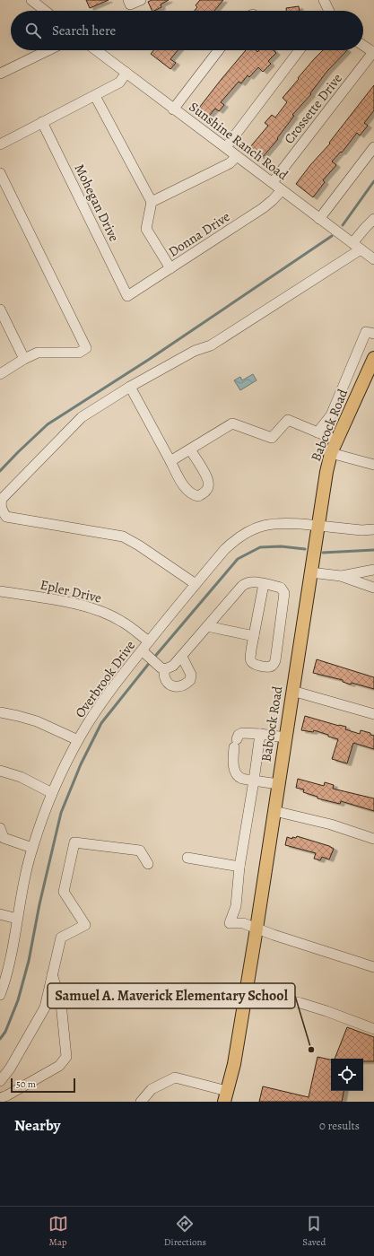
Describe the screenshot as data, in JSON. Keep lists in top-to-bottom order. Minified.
{"streets":{"main road":["Babcock Road"],"street":["Crossette Drive","Sunshine Ranch Road","Mohegan Drive","Donna Drive","Epler Drive","Overbrook Drive"]},"crossings":[["Crossette Drive","Sunshine Ranch Road"],["Sunshine Ranch Road","Donna Drive"],["Mohegan Drive","Donna Drive"],["Babcock Road","Overbrook Drive"],["Epler Drive","Overbrook Drive"]],"places":["Samuel A. Maverick Elementary School"],"scale_bar":"50 m","page":{"search":"Search here","scale":"50 m","heading":["Nearby","0 results"],"nav":["Map","Directions","Saved"]}}
